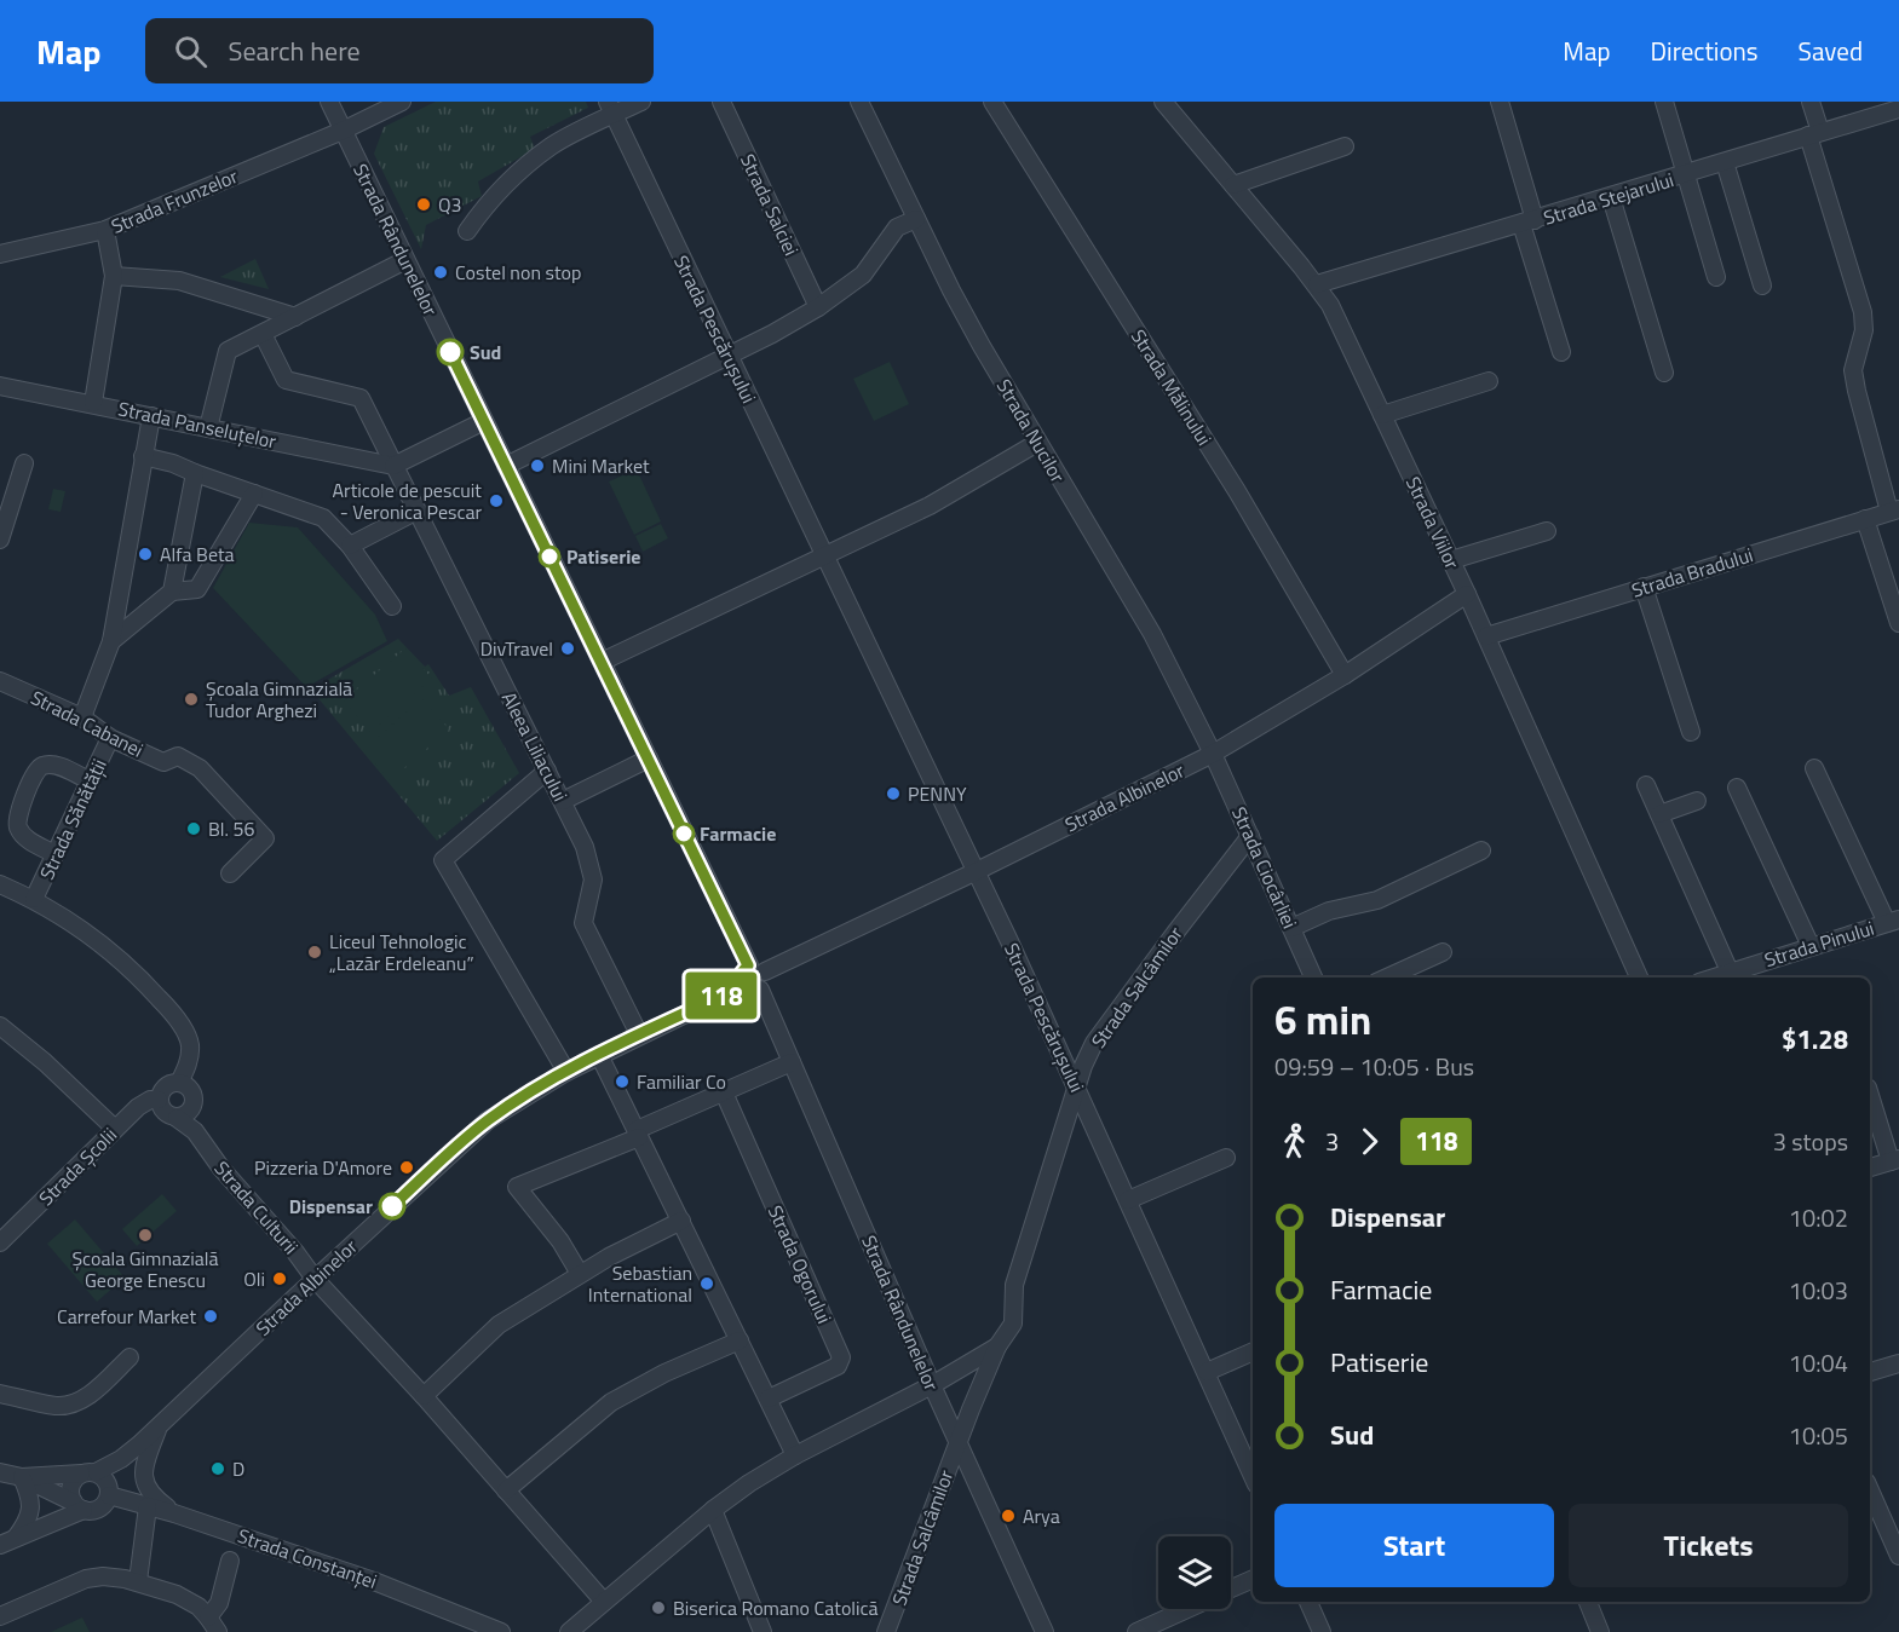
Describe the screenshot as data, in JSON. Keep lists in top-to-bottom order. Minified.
{"streets":{"street":["Strada Stejarului","Strada Frunzelor","Strada Salciei","Strada Rândunelelor","Strada Pescărușului","Strada Mălinului","Strada Panseluțelor","Strada Nucilor","Strada Viilor","Strada Bradului","Strada Cabanei","Aleea Liliacului","Strada Albinelor","Strada Sănătății","Strada Ciocârliei","Strada Pinului","Strada Salcâmilor","Strada Școlii","Strada Culturii","Strada Ogorului","Strada Constanței"]},"crossings":[["Strada Stejarului","Strada Viilor"],["Strada Frunzelor","Strada Rândunelelor"],["Strada Rândunelelor","Strada Albinelor"],["Strada Rândunelelor","Strada Salcâmilor"],["Strada Pescărușului","Strada Albinelor"],["Strada Pescărușului","Strada Salcâmilor"],["Strada Mălinului","Strada Albinelor"],["Strada Panseluțelor","Aleea Liliacului"],["Strada Nucilor","Strada Albinelor"],["Strada Nucilor","Strada Ciocârliei"],["Strada Viilor","Strada Bradului"],["Strada Viilor","Strada Albinelor"],["Strada Cabanei","Strada Sănătății"],["Aleea Liliacului","Strada Albinelor"],["Strada Albinelor","Strada Ciocârliei"],["Strada Albinelor","Strada Culturii"],["Strada Albinelor","Strada Constanței"],["Strada Sănătății","Strada Școlii"],["Strada Sănătății","Strada Culturii"],["Strada Ciocârliei","Strada Salcâmilor"],["Strada Școlii","Strada Culturii"]],"places":["Q3","Costel non stop","Sud","Mini Market","Articole de pescuit - Veronica Pescar","Alfa Beta","Patiserie","DivTravel","Școala Gimnazială Tudor Arghezi","PENNY","Bl. 56","Farmacie","Liceul Tehnologic „Lazăr Erdeleanu”","Familiar Co","Pizzeria D'Amore","Dispensar","Școala Gimnazială George Enescu","Oli","Sebastian International","Carrefour Market","D","Arya","Biserica Romano Catolică"],"lines":["bus line 118"],"page":{"header":"Map","search":"Search here","nav":["Map","Directions","Saved"],"on_map":"118","heading":["6 min","09:59 – 10:05 · Bus","$1.28"],"legs":["3","118","3 stops"],"list":[{"name":"Dispensar","value":"10:02"},{"name":"Farmacie","value":"10:03"},{"name":"Patiserie","value":"10:04"},{"name":"Sud","value":"10:05"}],"buttons":["Start","Tickets"]}}
